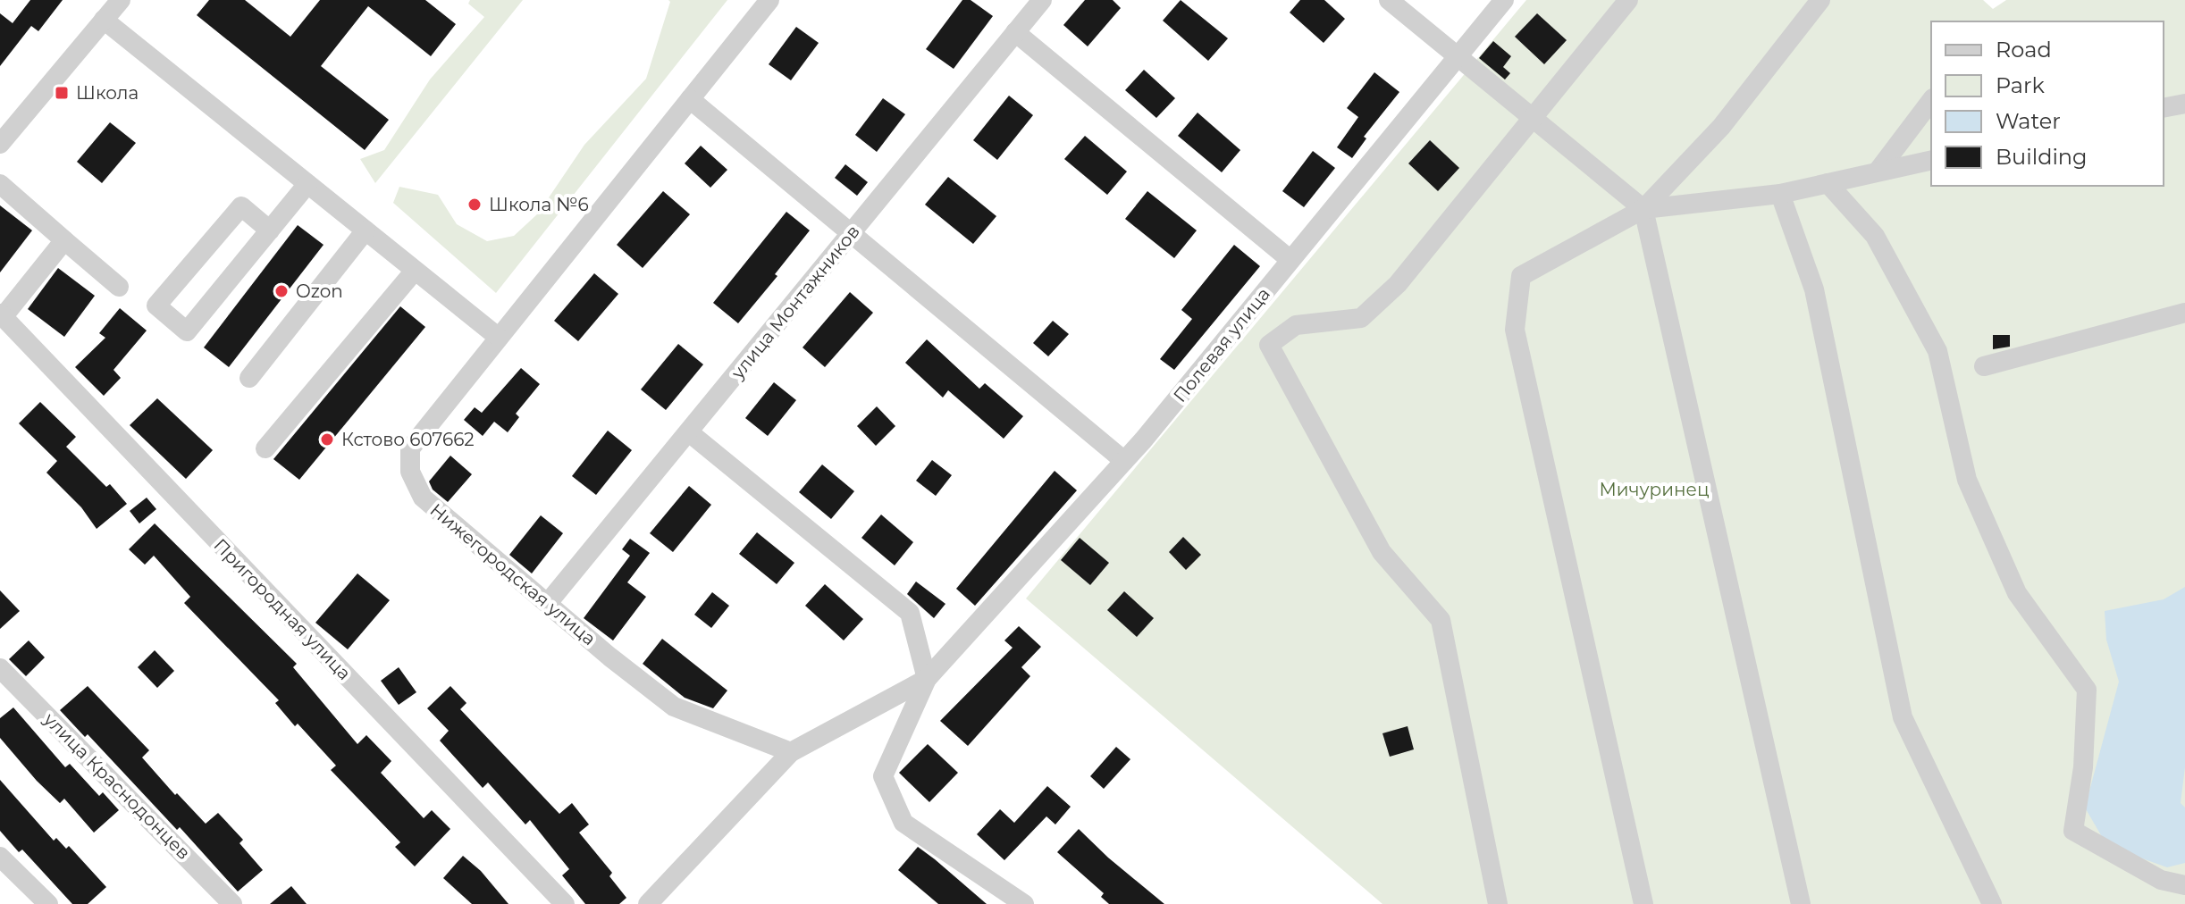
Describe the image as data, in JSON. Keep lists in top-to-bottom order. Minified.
{"streets":{"street":["улица Монтажников","Полевая улица","Нижегородская улица","Пригородная улица","улица Краснодонцев"]},"crossings":[["улица Монтажников","Нижегородская улица"]],"parks":["Мичуринец"],"places":{"transit":["Школа"],"other":["Школа №6","Ozon","Кстово 607662"]},"legend":["Road","Park","Water","Building"]}
